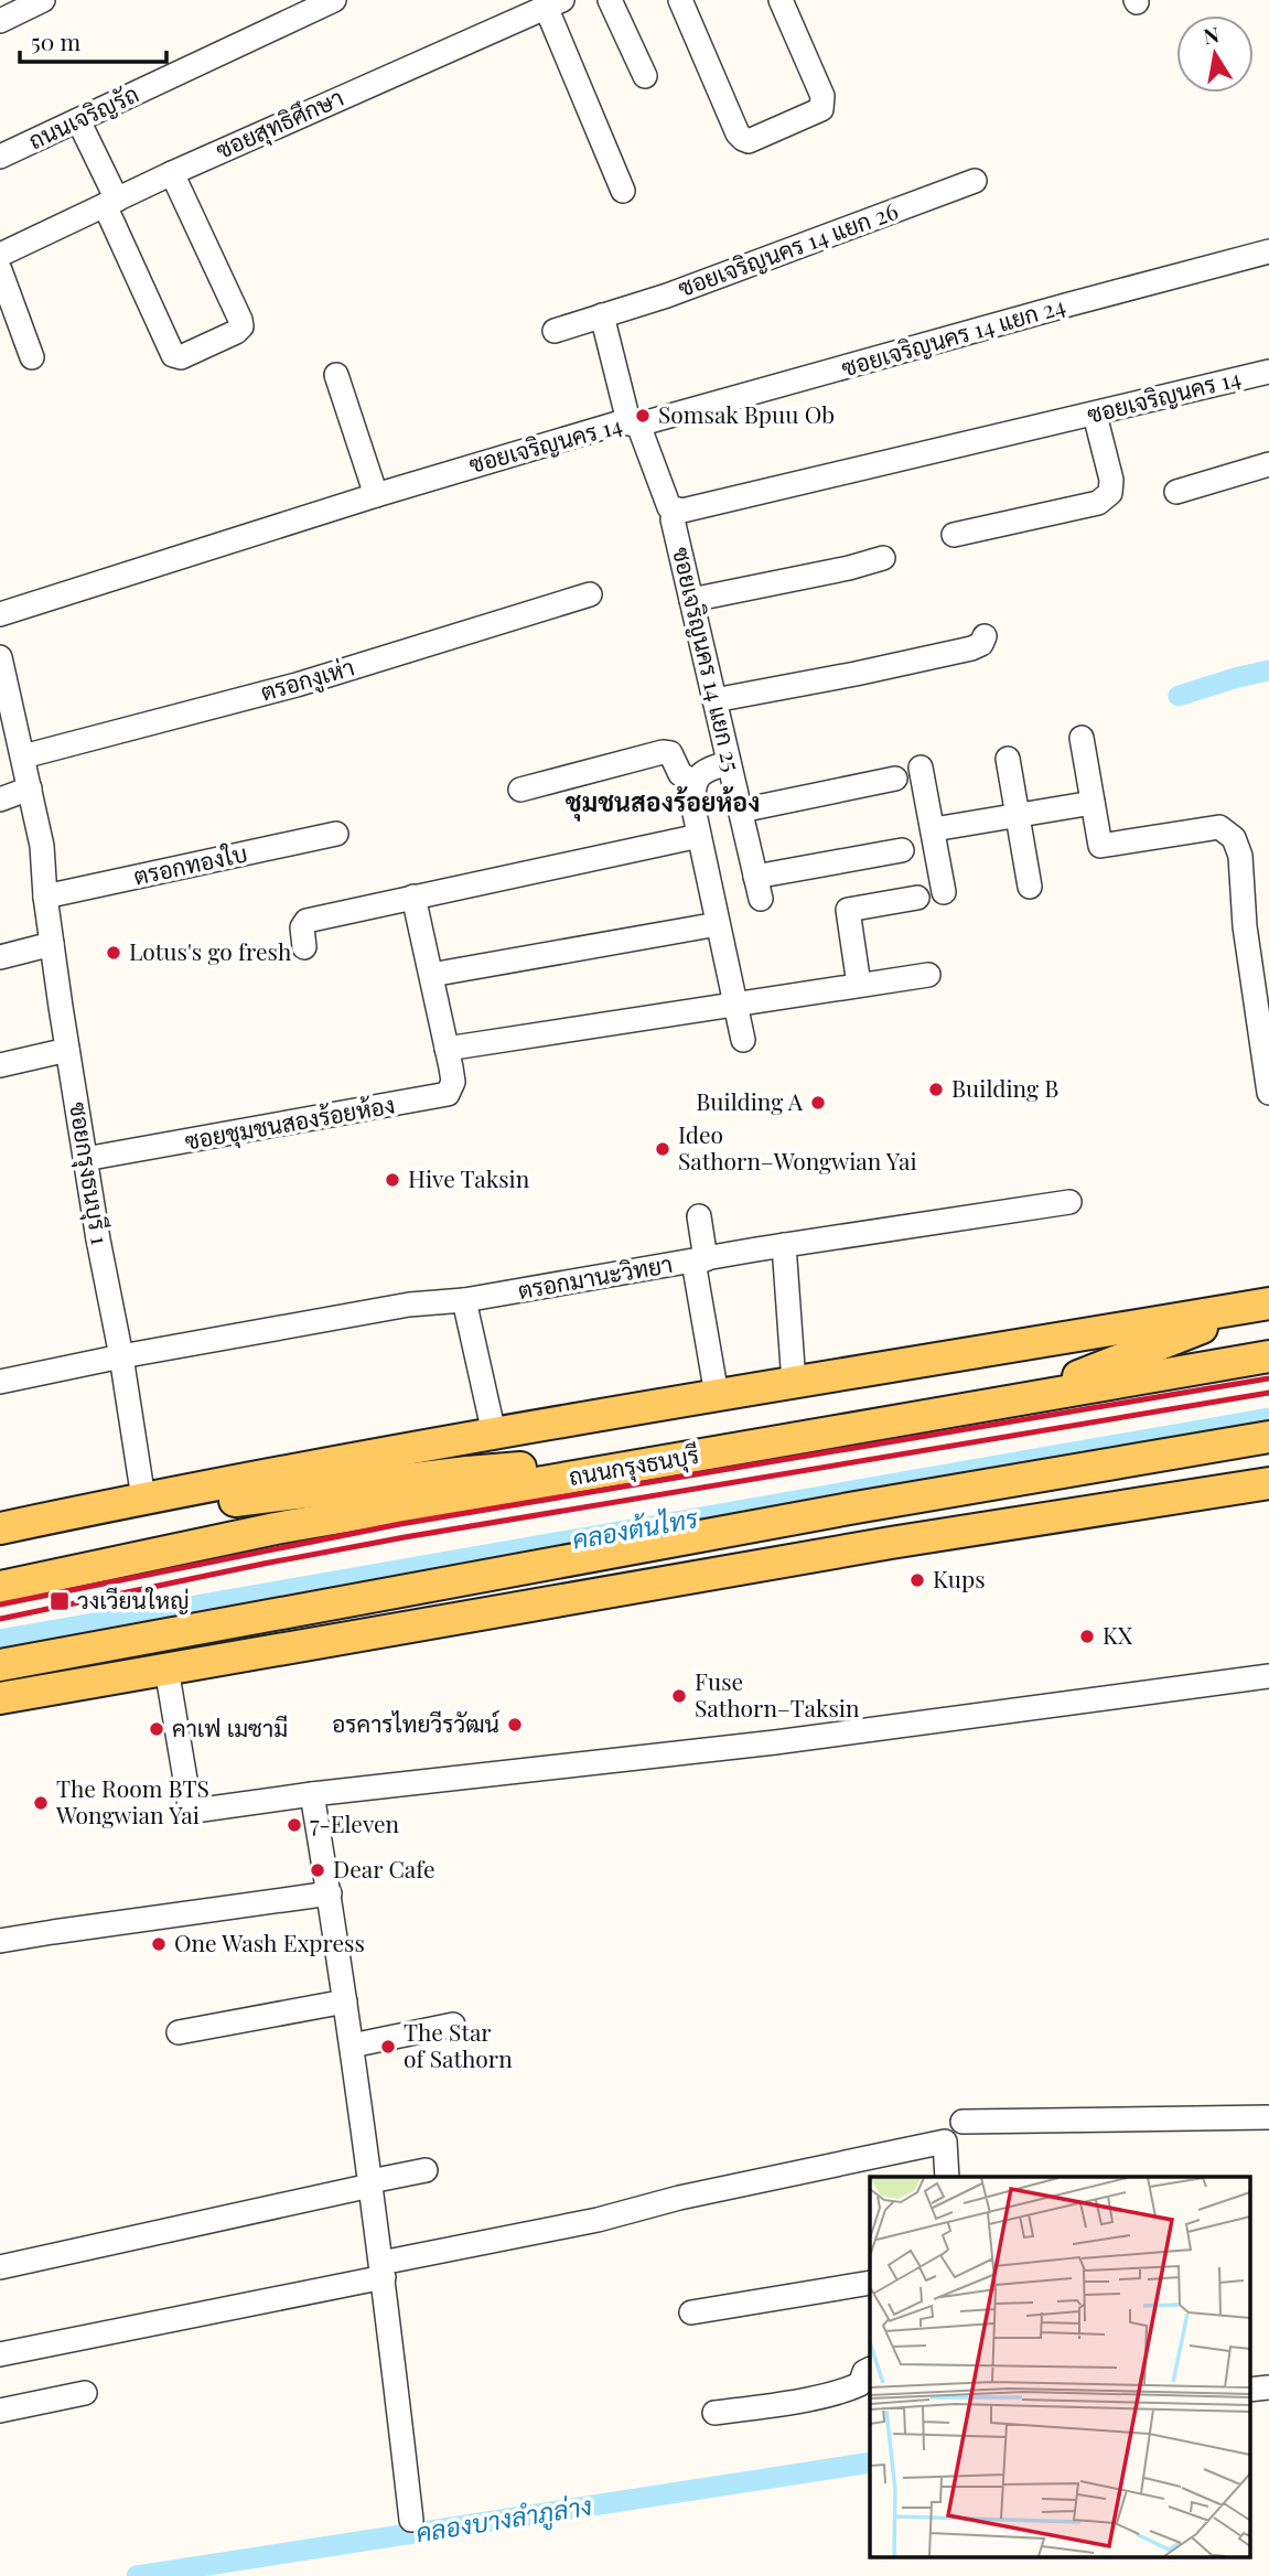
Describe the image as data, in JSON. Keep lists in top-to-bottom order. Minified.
{"streets":{"main road":["ถนนกรุงธนบุรี"],"street":["ถนนเจริญรัถ","ซอยสุทธิศึกษา","ซอยเจริญนคร 14 แยก 26","ซอยเจริญนคร 14 แยก 24","ซอยเจริญนคร 14","ซอยเจริญนคร 14 แยก 25","ตรอกงูเห่า","ตรอกทองใบ","ซอยชุมชนสองร้อยห้อง","ซอยกรุงธนบุรี 1","ตรอกมานะวิทยา"]},"crossings":[["ซอยเจริญนคร 14 แยก 24","ซอยเจริญนคร 14"],["ซอยเจริญนคร 14","ซอยเจริญนคร 14 แยก 25"],["ตรอกงูเห่า","ซอยกรุงธนบุรี 1"],["ตรอกทองใบ","ซอยกรุงธนบุรี 1"],["ซอยชุมชนสองร้อยห้อง","ซอยกรุงธนบุรี 1"],["ซอยกรุงธนบุรี 1","ตรอกมานะวิทยา"]],"districts":["ชุมชนสองร้อยห้อง"],"water":["คลองต้นไทร","คลองบางลำภูล่าง"],"places":{"other":["Somsak Bpuu Ob","Lotus's go fresh","Building B","Building A","Ideo Sathorn–Wongwian Yai","Hive Taksin","Kups","KX","Fuse Sathorn–Taksin","อรคารไทยวีรวัฒน์","คาเฟ เมซามี","The Room BTS Wongwian Yai","7-Eleven","Dear Cafe","One Wash Express","The Star of Sathorn"],"transit":["วงเวียนใหญ่"]},"scale_bar":"50 m","north":"top"}
